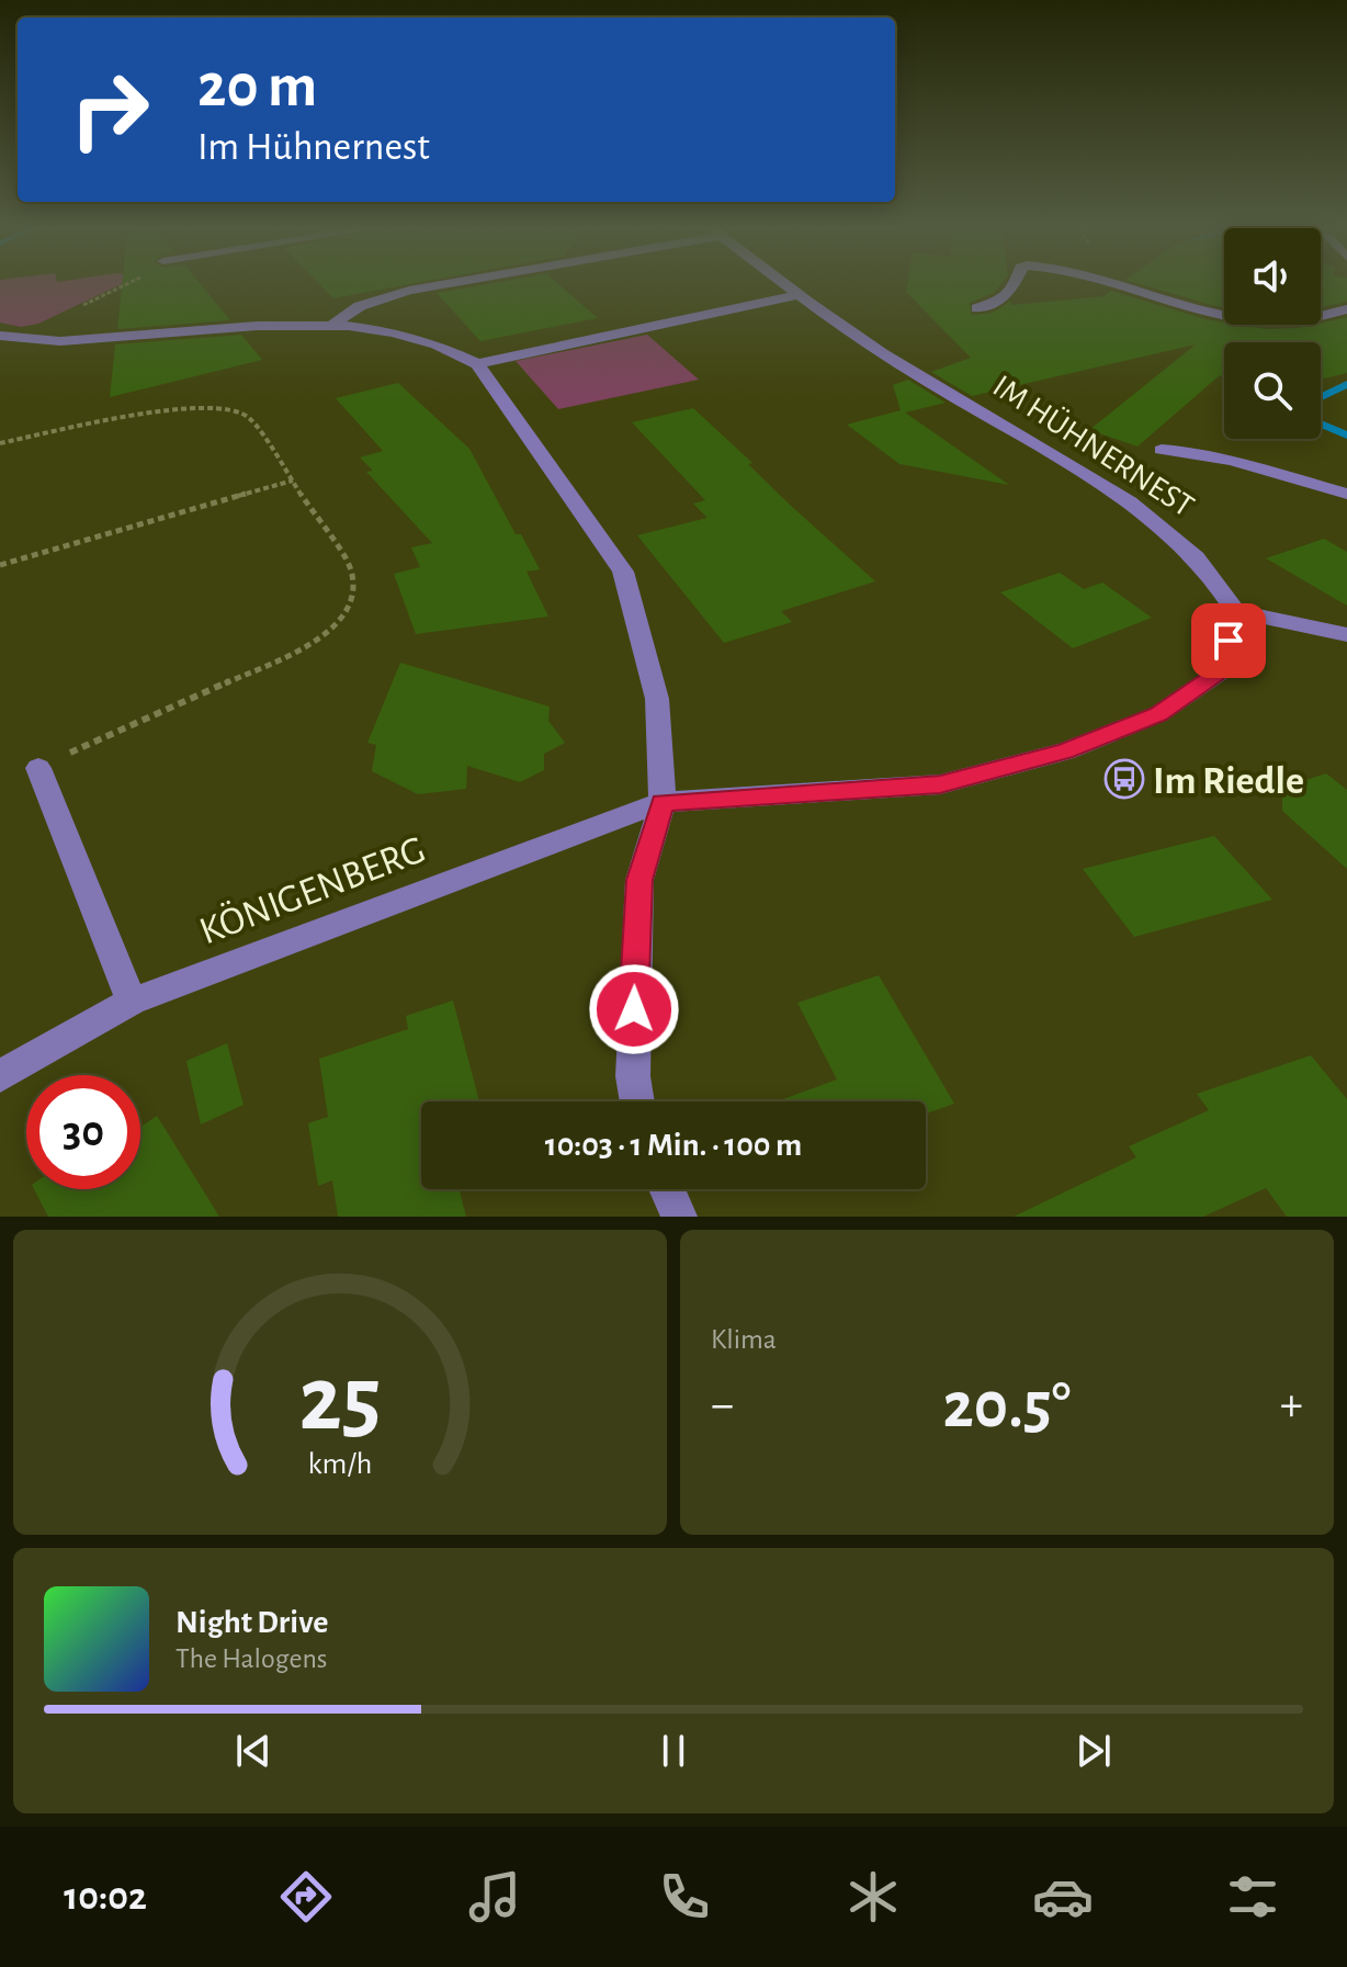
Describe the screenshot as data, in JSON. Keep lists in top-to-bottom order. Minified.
{"streets":{"street":["IM HÜHNERNEST","KÖNIGENBERG"]},"places":{"bus stop":["Im Riedle"]},"page":{"turn":["20 m","Im Hühnernest"],"limit":"30","trip":"10:03 · 1 Min. · 100 m","tile":"Klima","heat":["−","20.5°","+"],"song":["Night Drive","The Halogens"],"tabs":"10:02","gauge":["25","km/h"]}}
